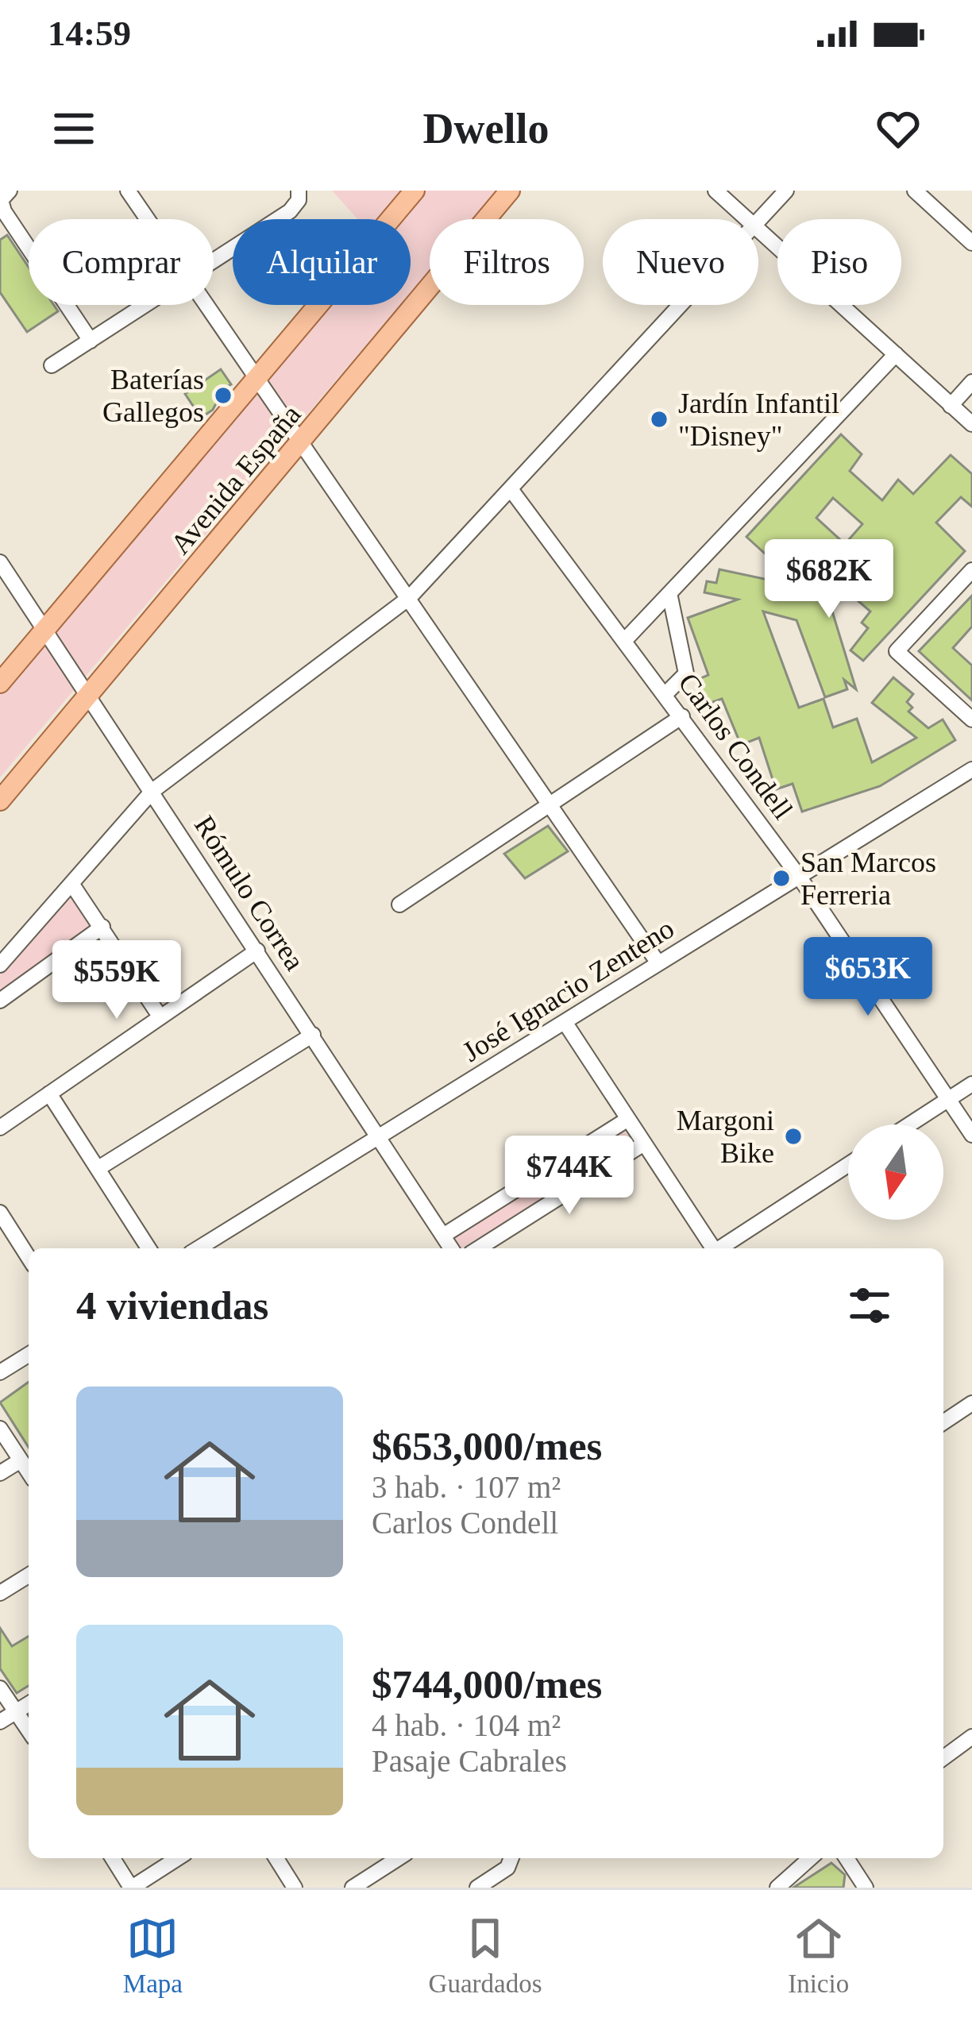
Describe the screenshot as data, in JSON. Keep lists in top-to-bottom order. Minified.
{"streets":{"main road":["Avenida España"],"street":["Carlos Condell","Rómulo Correa","José Ignacio Zenteno"]},"crossings":[["Avenida España","Rómulo Correa"],["Carlos Condell","José Ignacio Zenteno"],["Rómulo Correa","José Ignacio Zenteno"]],"places":["Baterías Gallegos","Jardín Infantil \"Disney\"","San Marcos Ferreria","Margoni Bike"],"north":"bottom","page":{"status":"14:59","header":"Dwello","chip":["Comprar","Alquilar","Filtros","Nuevo","Piso"],"price":["$682K","$653K","$559K","$744K"],"heading":"4 viviendas","list":[{"name":"$653,000/mes","note":"3 hab. · 107 m² · Carlos Condell"},{"name":"$744,000/mes","note":"4 hab. · 104 m² · Pasaje Cabrales"}],"tabs":["Mapa","Guardados","Inicio"]}}
